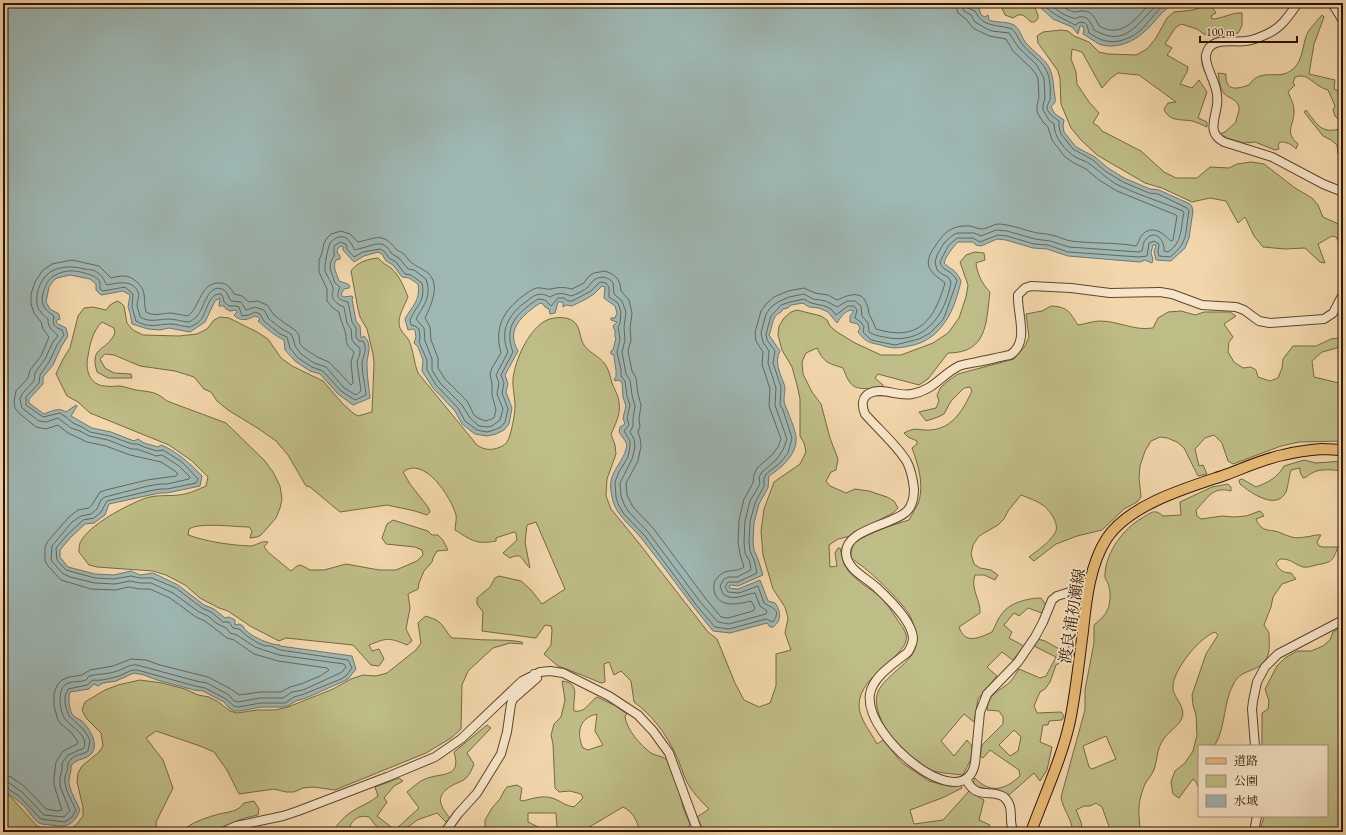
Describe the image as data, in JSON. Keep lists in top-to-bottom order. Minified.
{"streets":{"main road":["渡良浦初瀬線"]},"legend":["道路","公園","水域"],"scale_bar":"100 m"}
